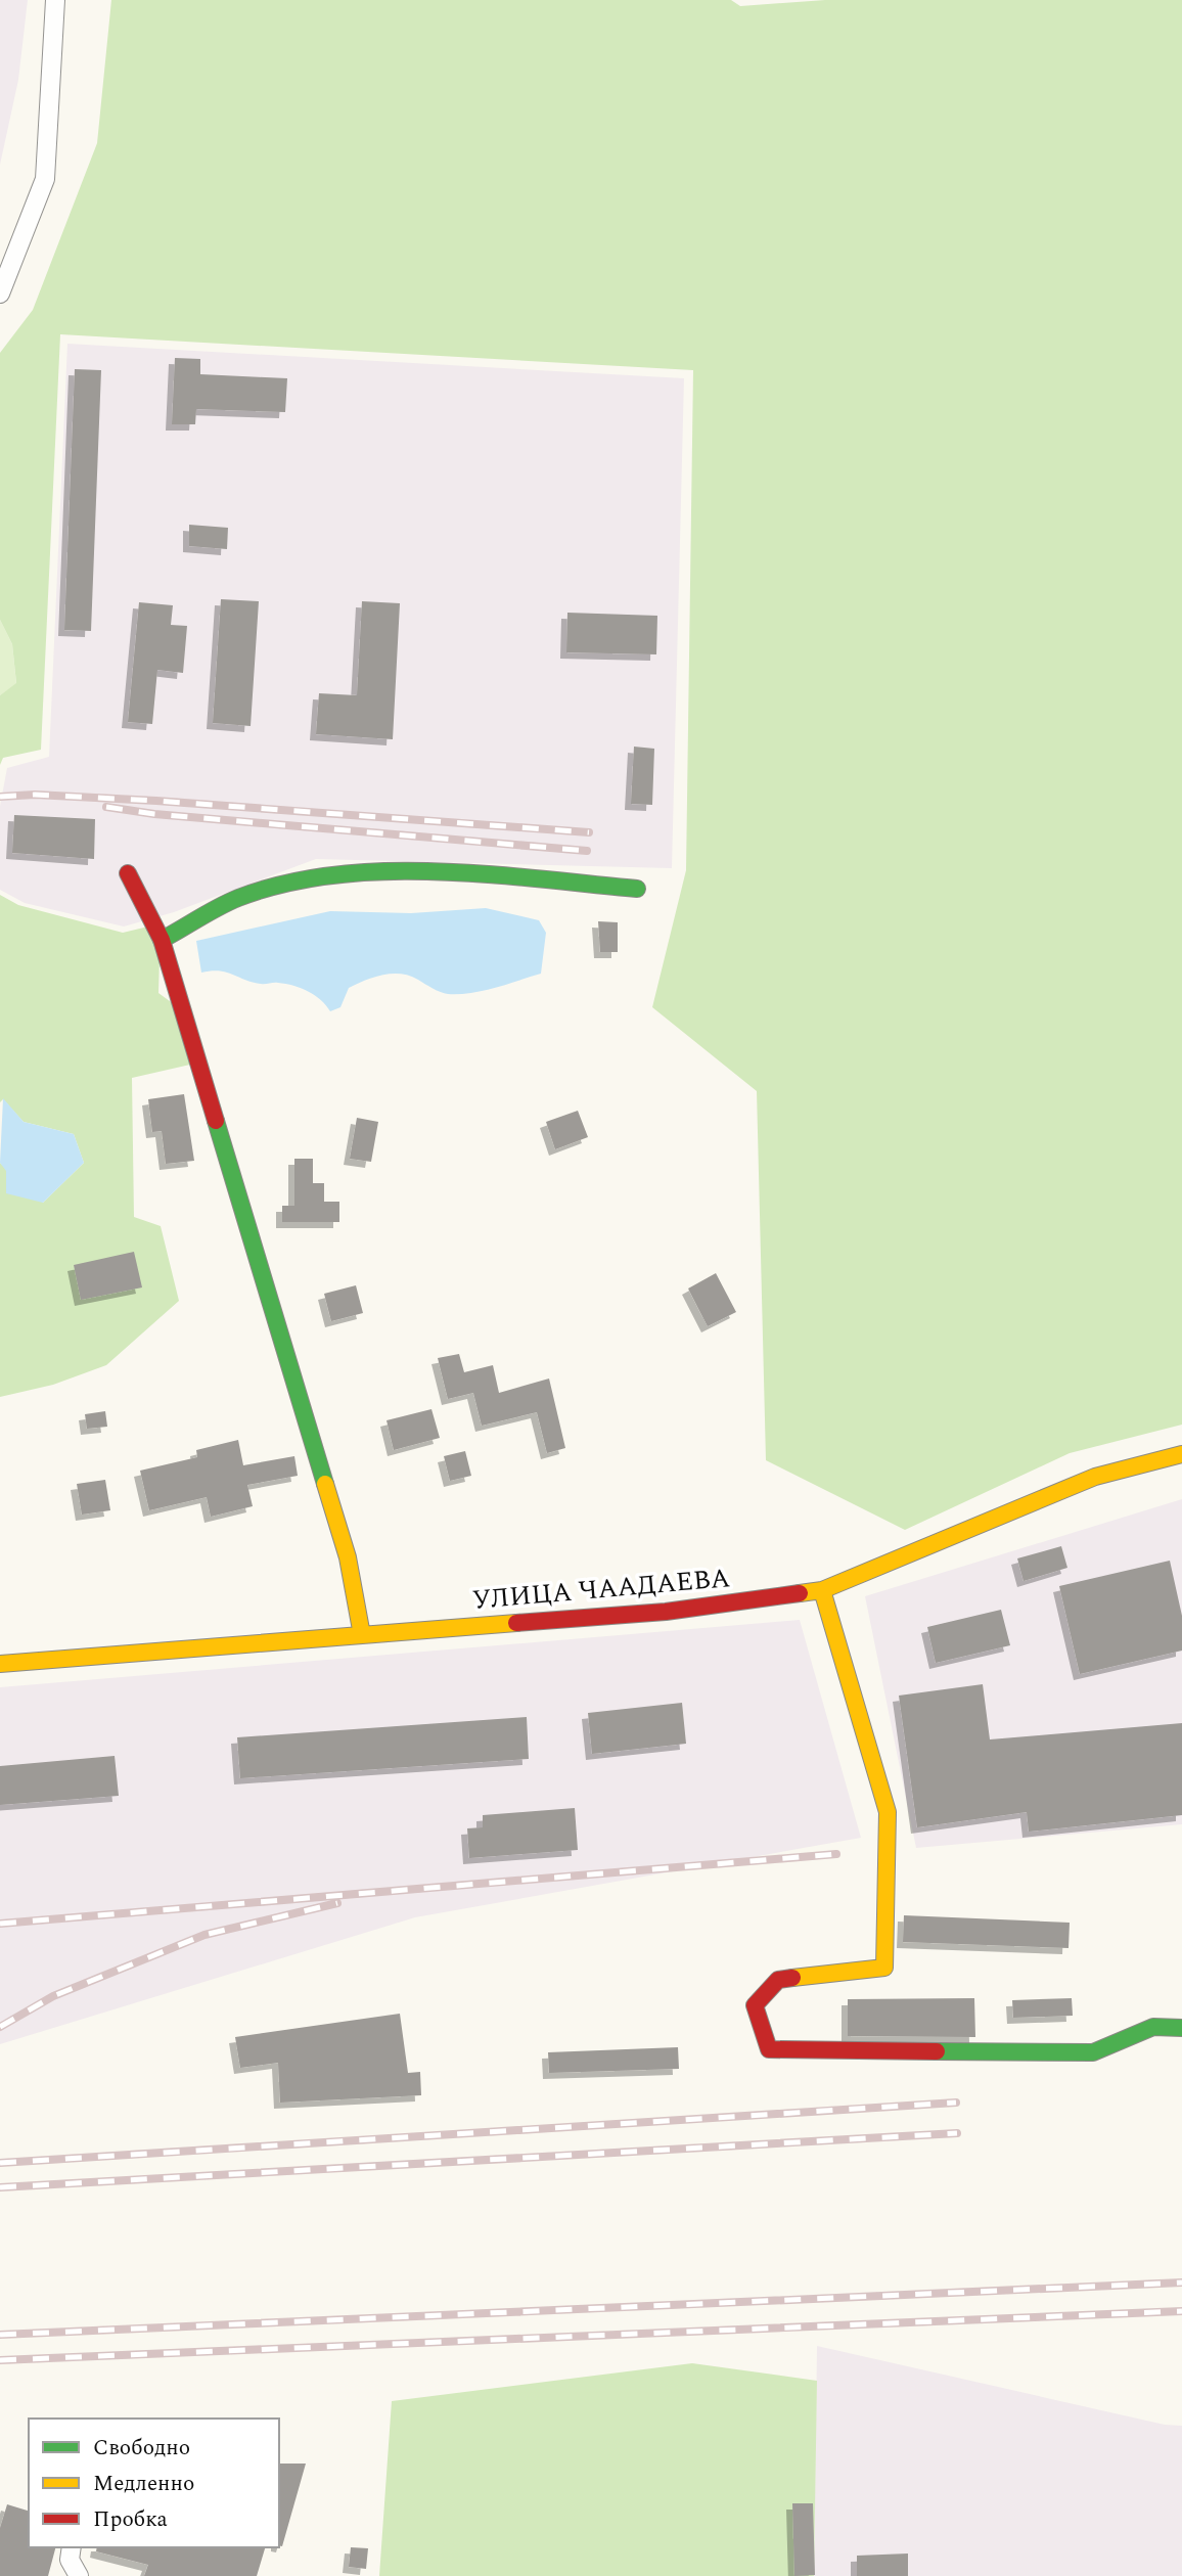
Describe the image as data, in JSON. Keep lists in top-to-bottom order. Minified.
{"streets":{"street":["УЛИЦА ЧААДАЕВА"]},"legend":["Свободно","Медленно","Пробка"]}
